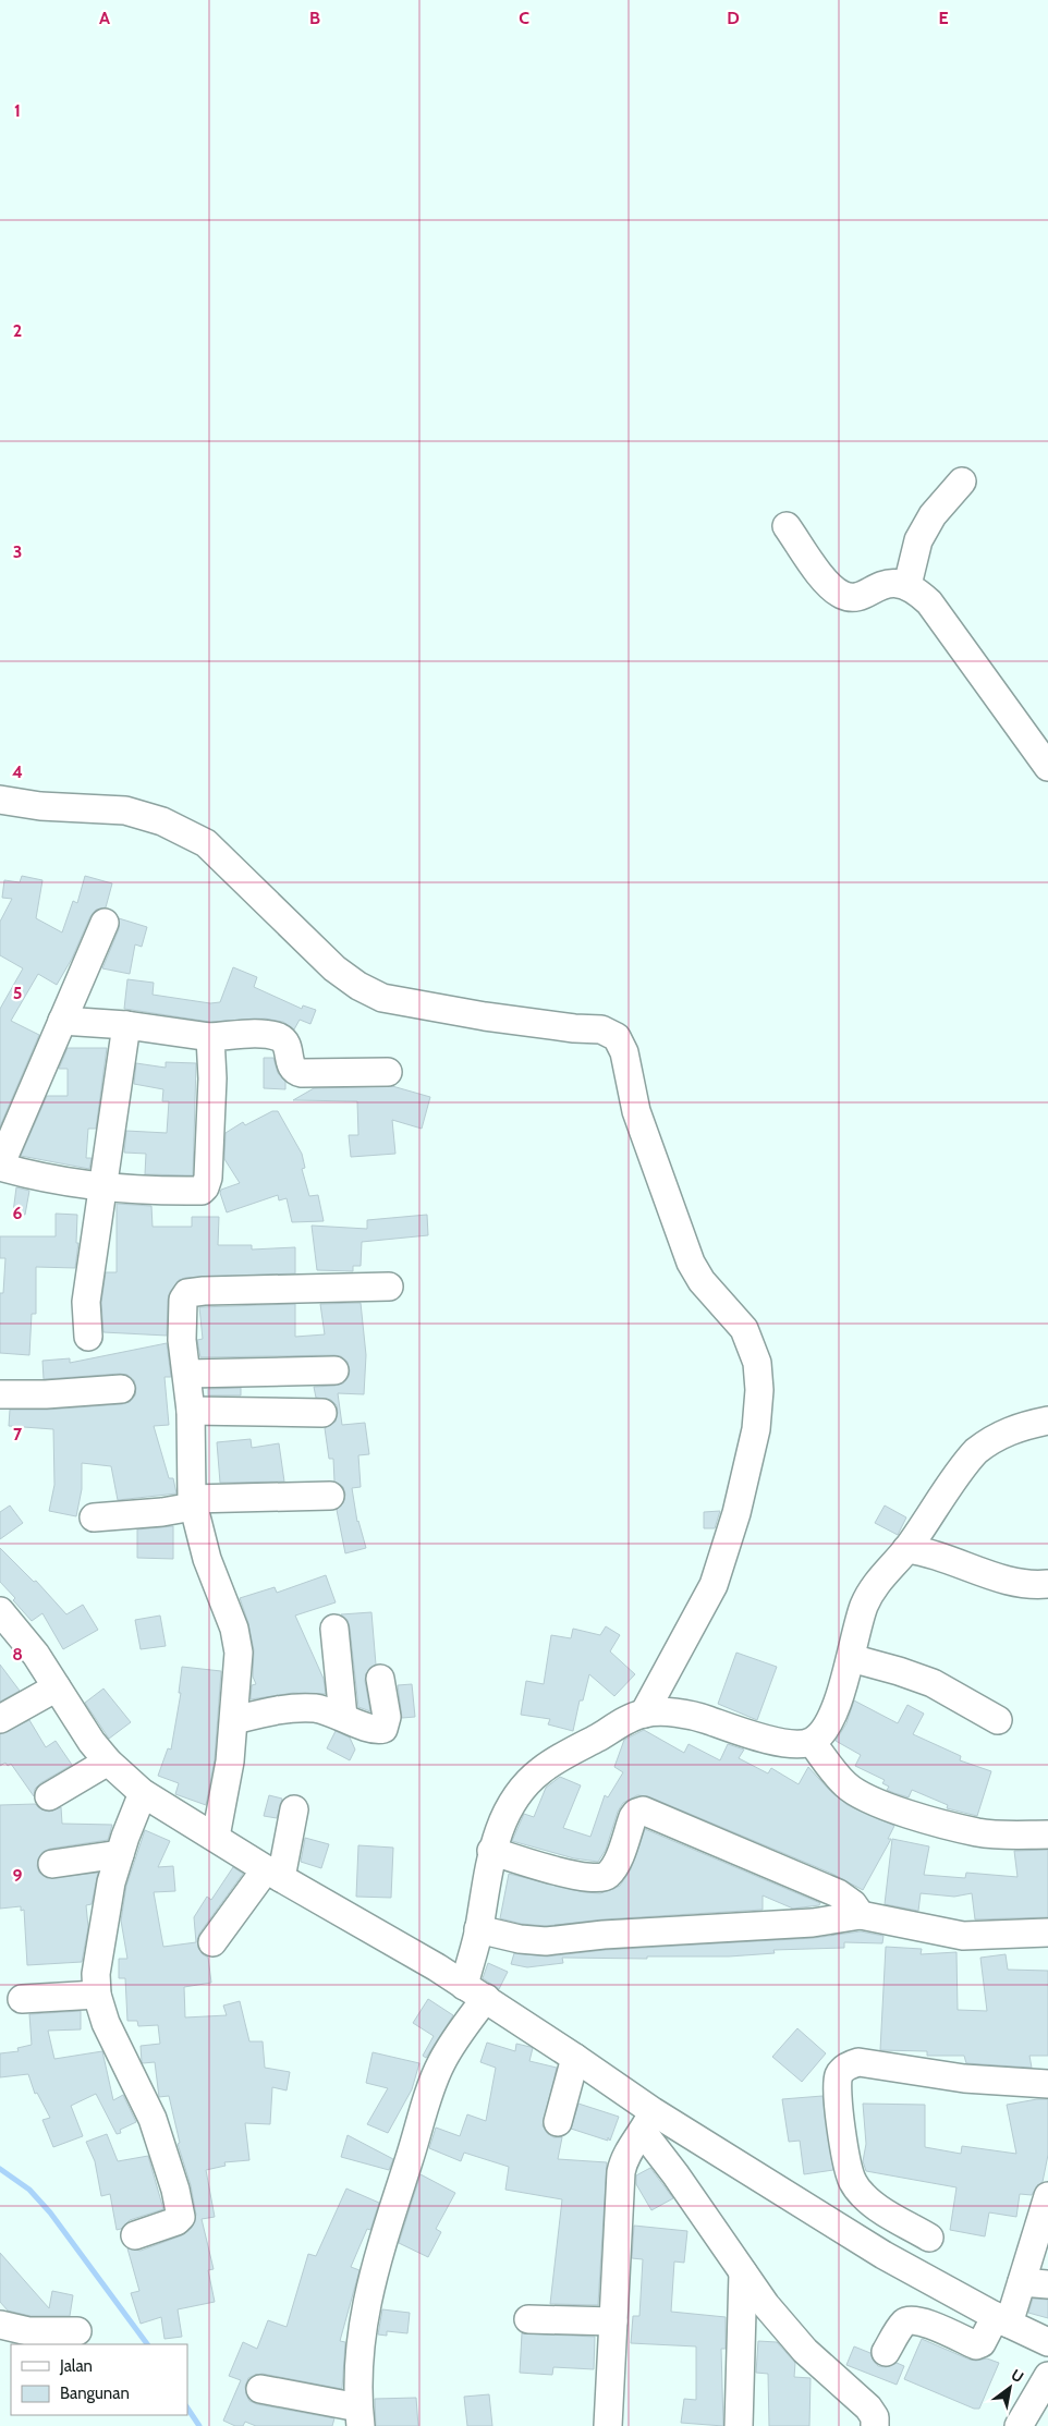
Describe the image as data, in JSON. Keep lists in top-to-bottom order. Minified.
{"legend":["Jalan","Bangunan"],"north":"top right","grid":{"columns":["A","B","C","D","E"],"rows":["1","2","3","4","5","6","7","8","9"]}}
